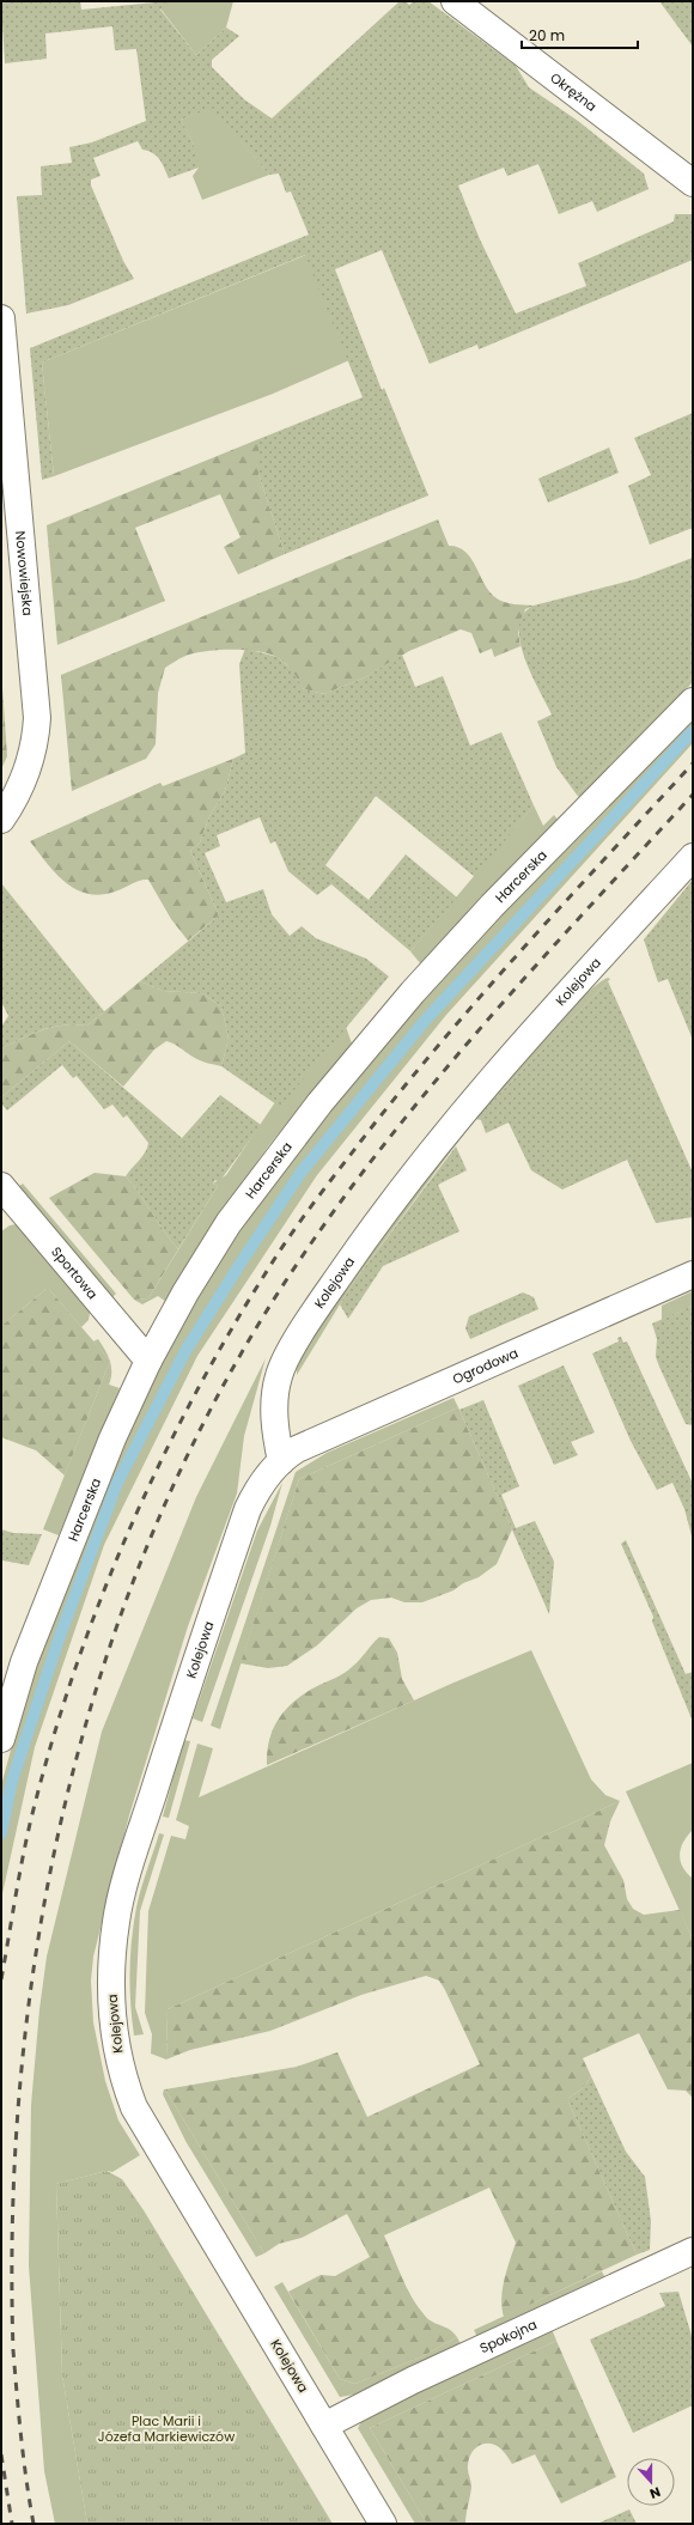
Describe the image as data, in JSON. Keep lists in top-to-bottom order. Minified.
{"streets":{"street":["Okrężna","Nowowiejska","Harcerska","Kolejowa","Sportowa","Ogrodowa","Spokojna"]},"crossings":[["Harcerska","Sportowa"],["Kolejowa","Ogrodowa"],["Kolejowa","Spokojna"]],"parks":["Plac Marii i Józefa Markiewiczów"],"scale_bar":"20 m","north":"bottom"}
